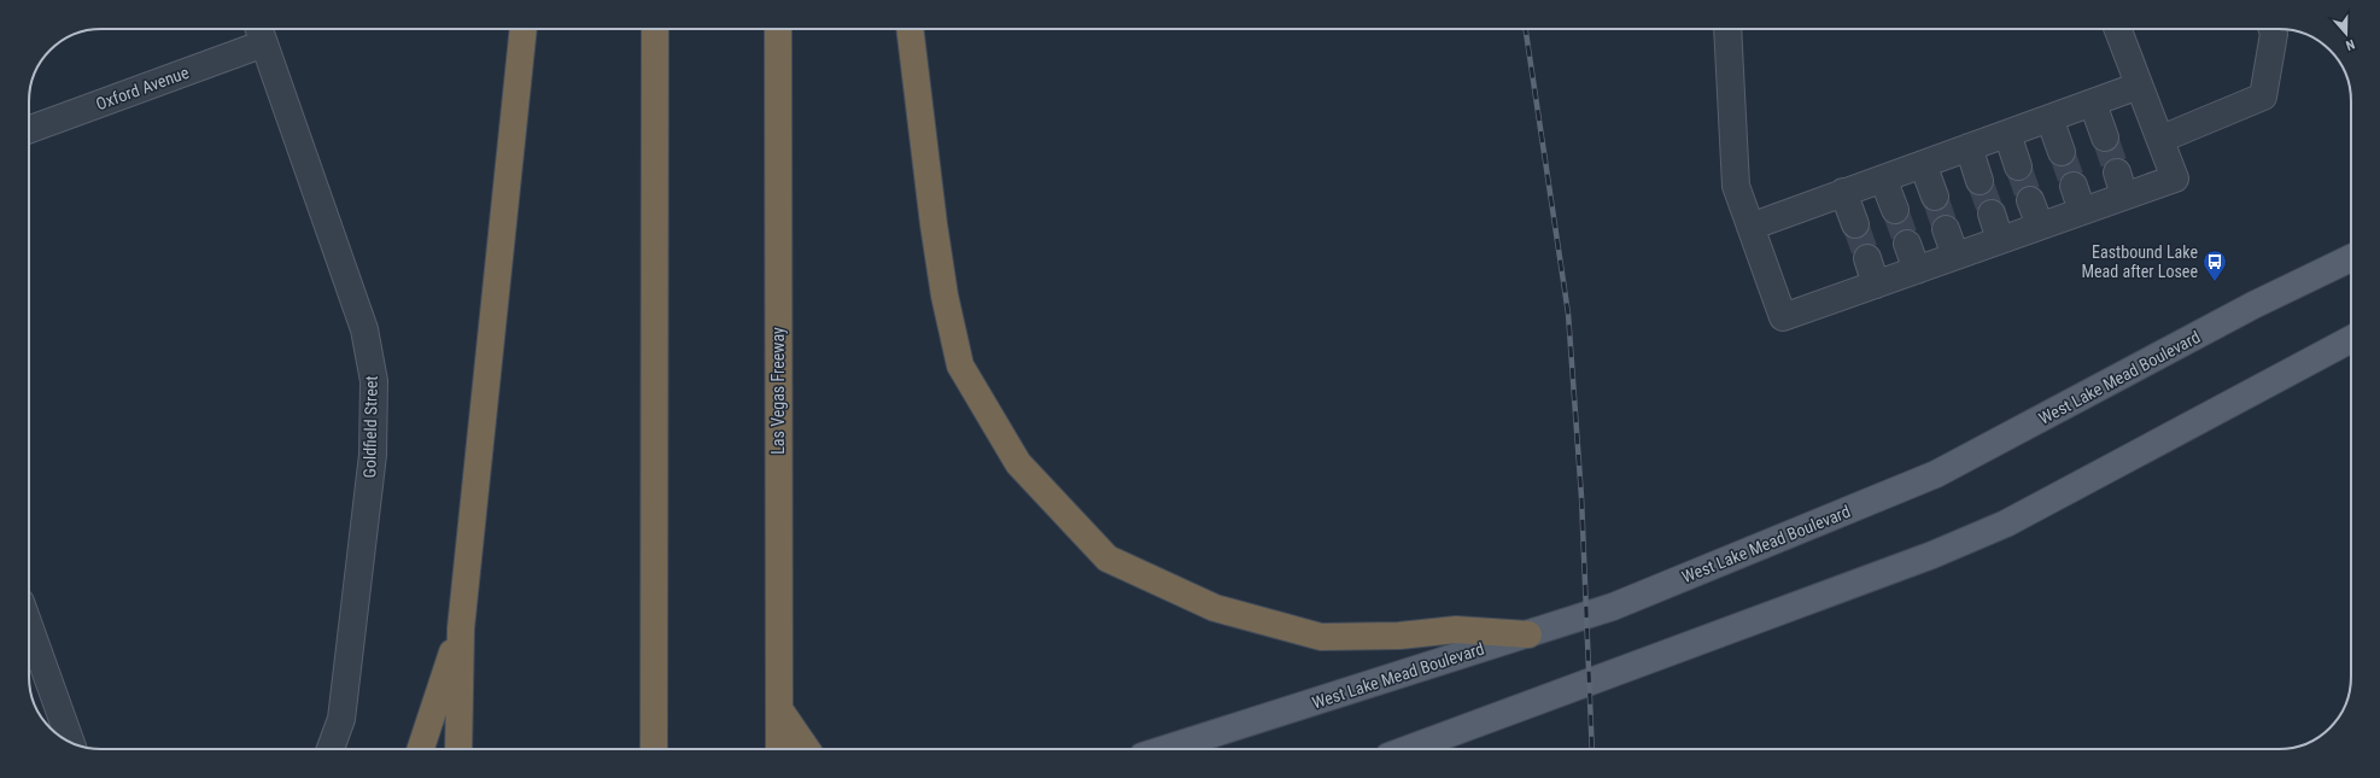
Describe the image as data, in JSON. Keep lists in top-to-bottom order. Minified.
{"streets":{"highway":["Las Vegas Freeway"],"main road":["West Lake Mead Boulevard"],"street":["Oxford Avenue","Goldfield Street"]},"crossings":[["Oxford Avenue","Goldfield Street"]],"places":{"bus stop":["Eastbound Lake Mead after Losee"]},"north":"bottom"}
